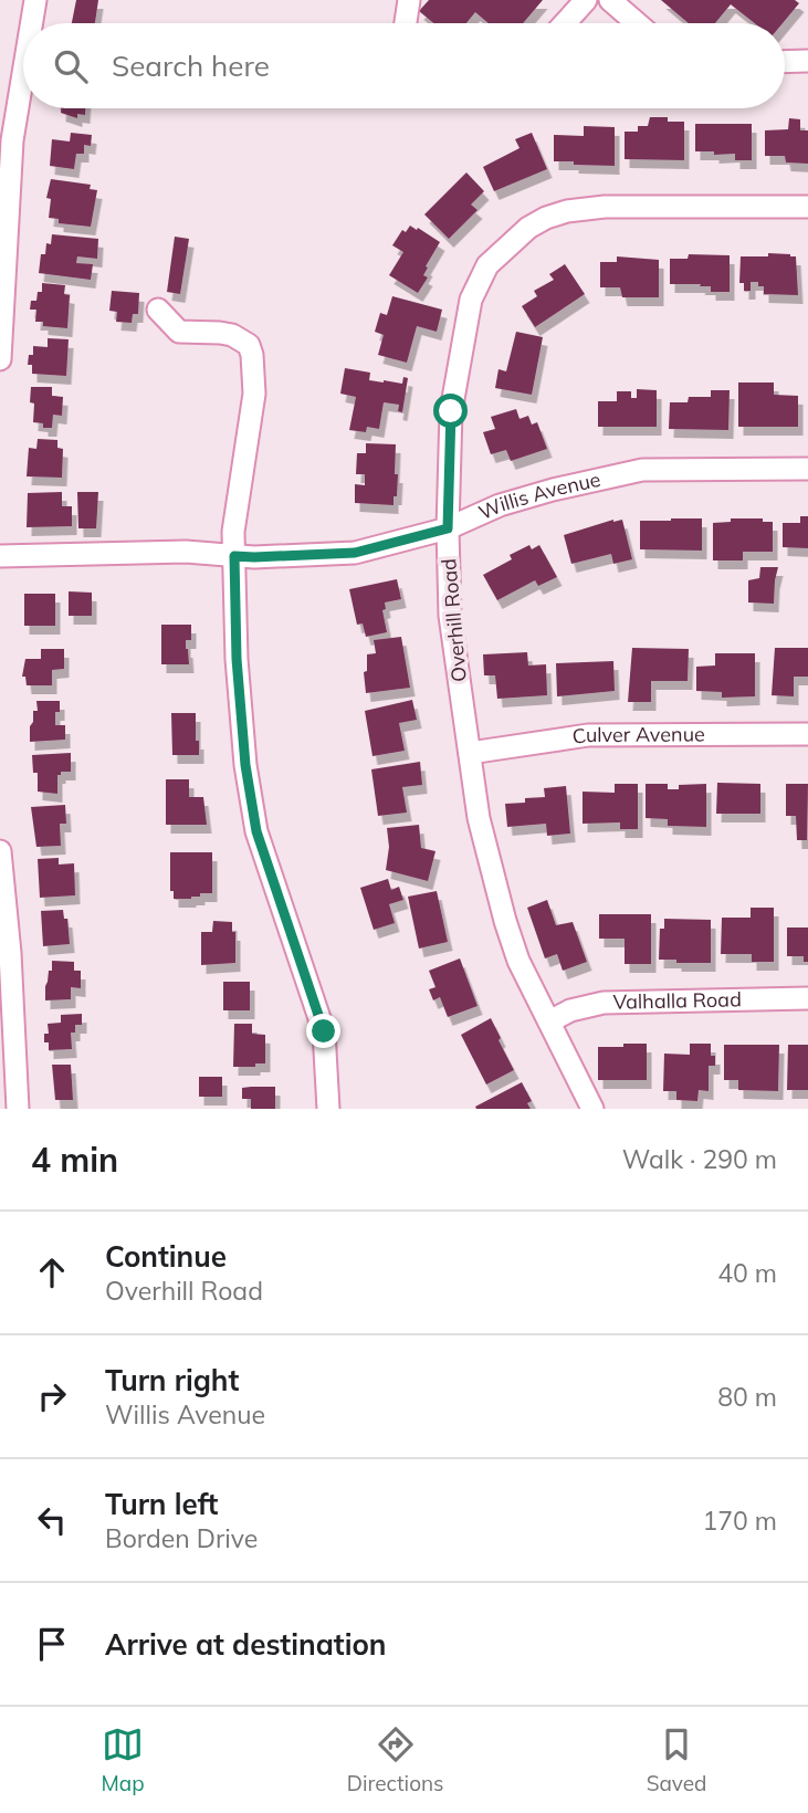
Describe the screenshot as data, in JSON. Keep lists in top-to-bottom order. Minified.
{"streets":{"street":["Willis Avenue","Overhill Road","Culver Avenue","Valhalla Road"]},"crossings":[["Willis Avenue","Overhill Road"],["Overhill Road","Culver Avenue"],["Overhill Road","Valhalla Road"]],"page":{"search":"Search here","heading":["4 min","Walk · 290 m"],"list":[["Continue","Overhill Road","40 m"],["Turn right","Willis Avenue","80 m"],["Turn left","Borden Drive","170 m"],"Arrive at destination"],"nav":["Map","Directions","Saved"]}}
